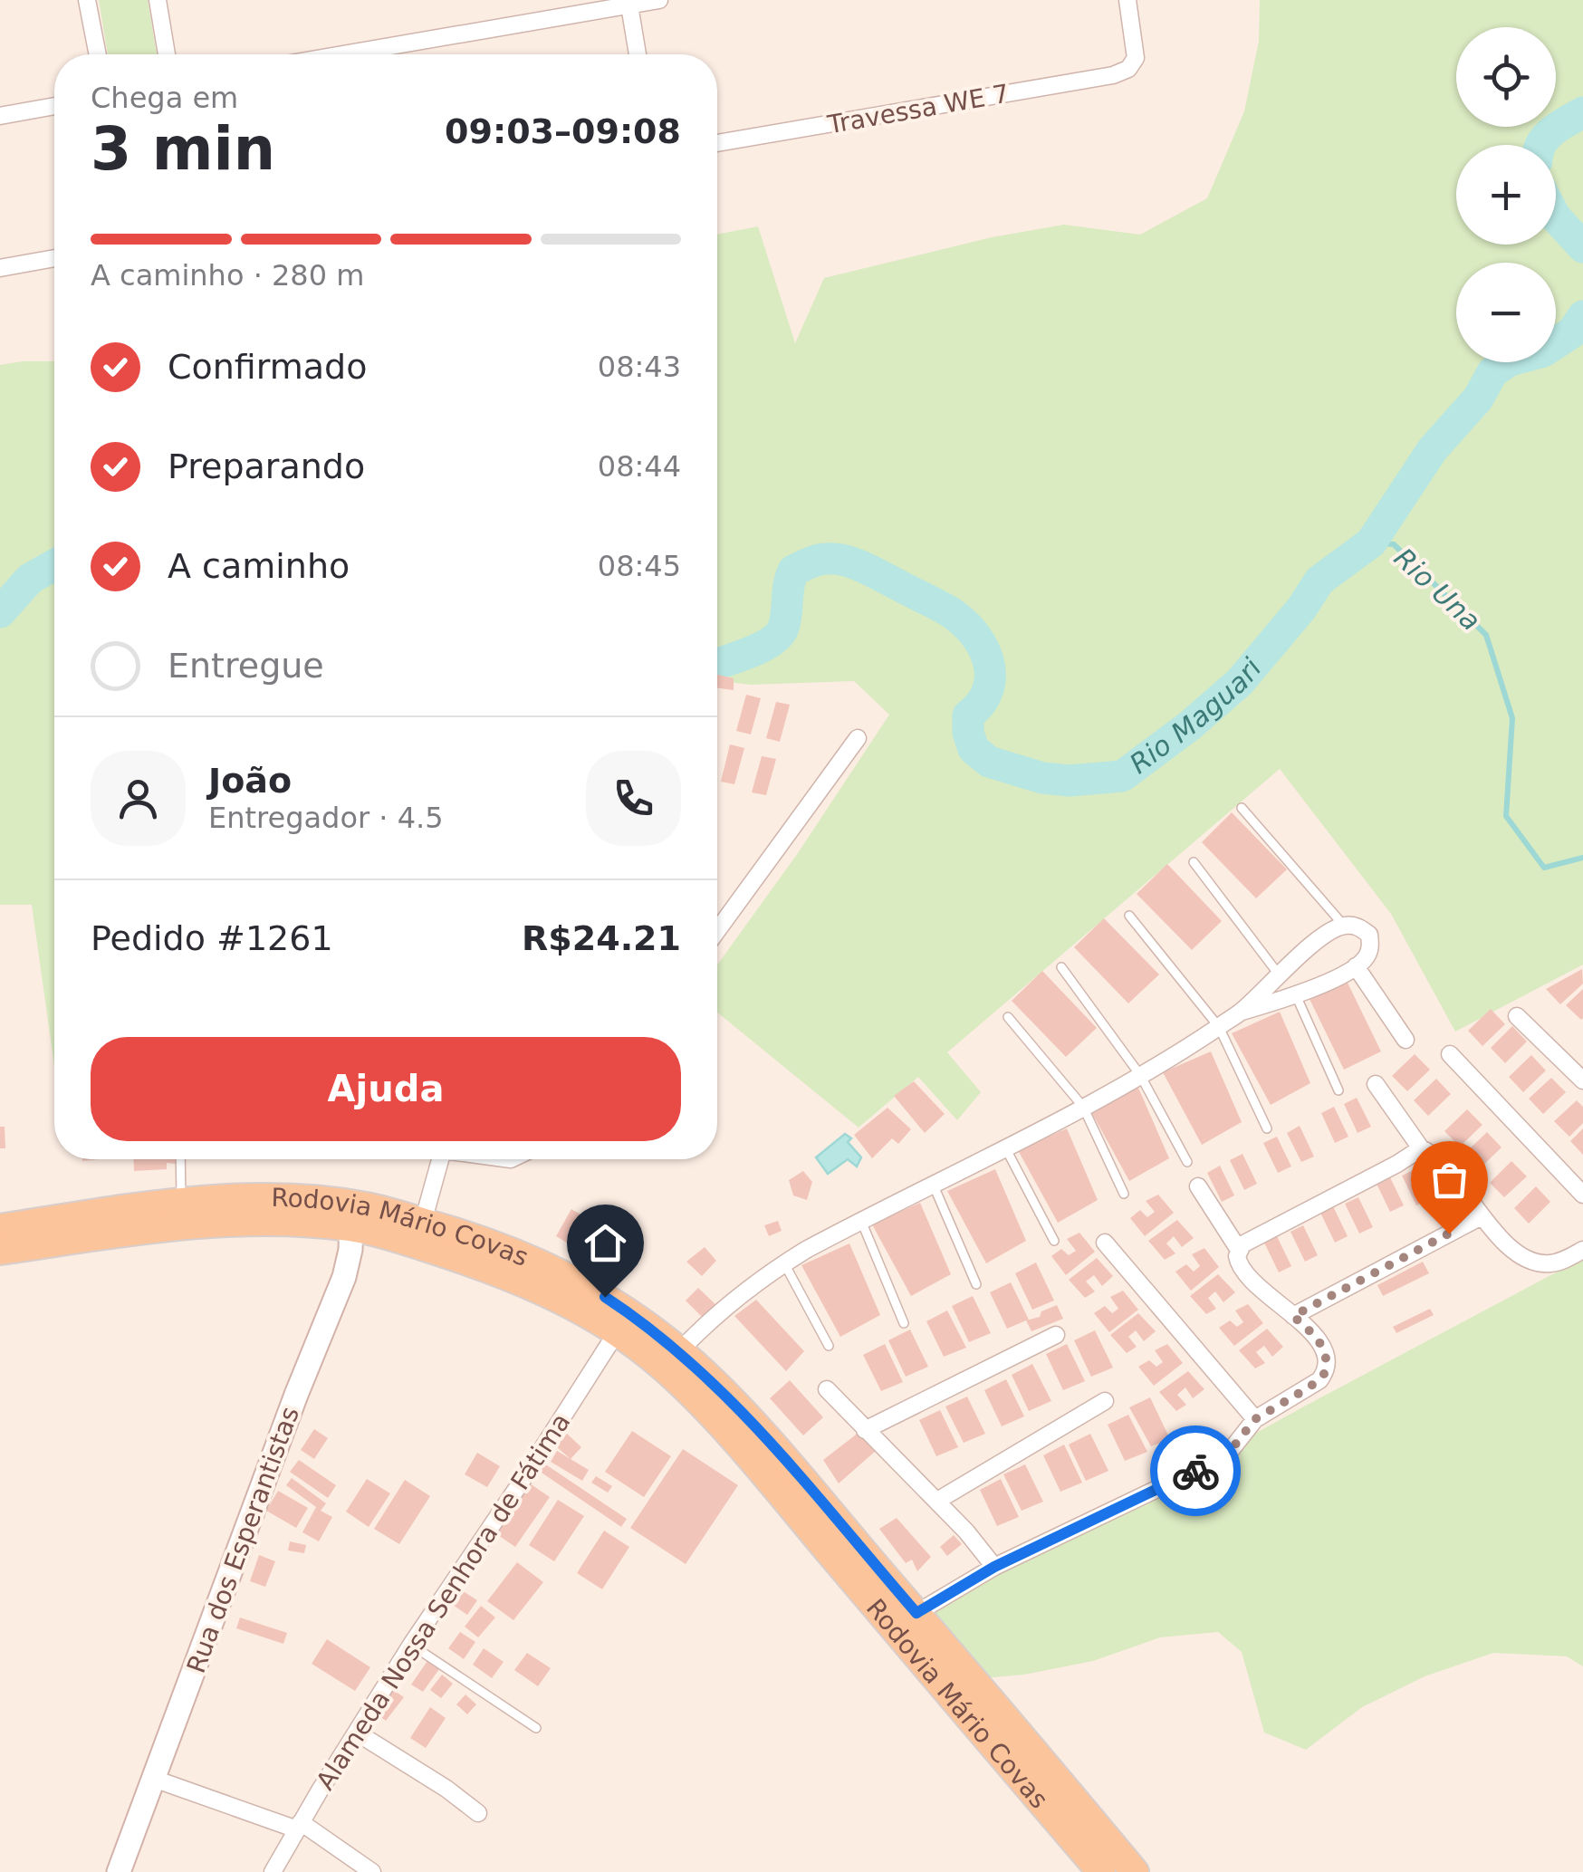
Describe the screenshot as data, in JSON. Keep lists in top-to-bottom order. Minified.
{"streets":{"main road":["Rodovia Mário Covas","Rua dos Esperantistas"],"street":["Travessa WE 7","Alameda Nossa Senhora de Fátima"]},"crossings":[["Rodovia Mário Covas","Rua dos Esperantistas"],["Rodovia Mário Covas","Alameda Nossa Senhora de Fátima"]],"water":["Rio Una","Rio Maguari"],"page":{"map_buttons":["+","−"],"heading":["3 min","Chega em","09:03–09:08"],"panel":["João","Entregador · 4.5","Pedido #1261","R$24.21"],"bar":"A caminho · 280 m","list":[["Confirmado","08:43"],["Preparando","08:44"],["A caminho","08:45"],"Entregue"],"buttons":"Ajuda"}}
